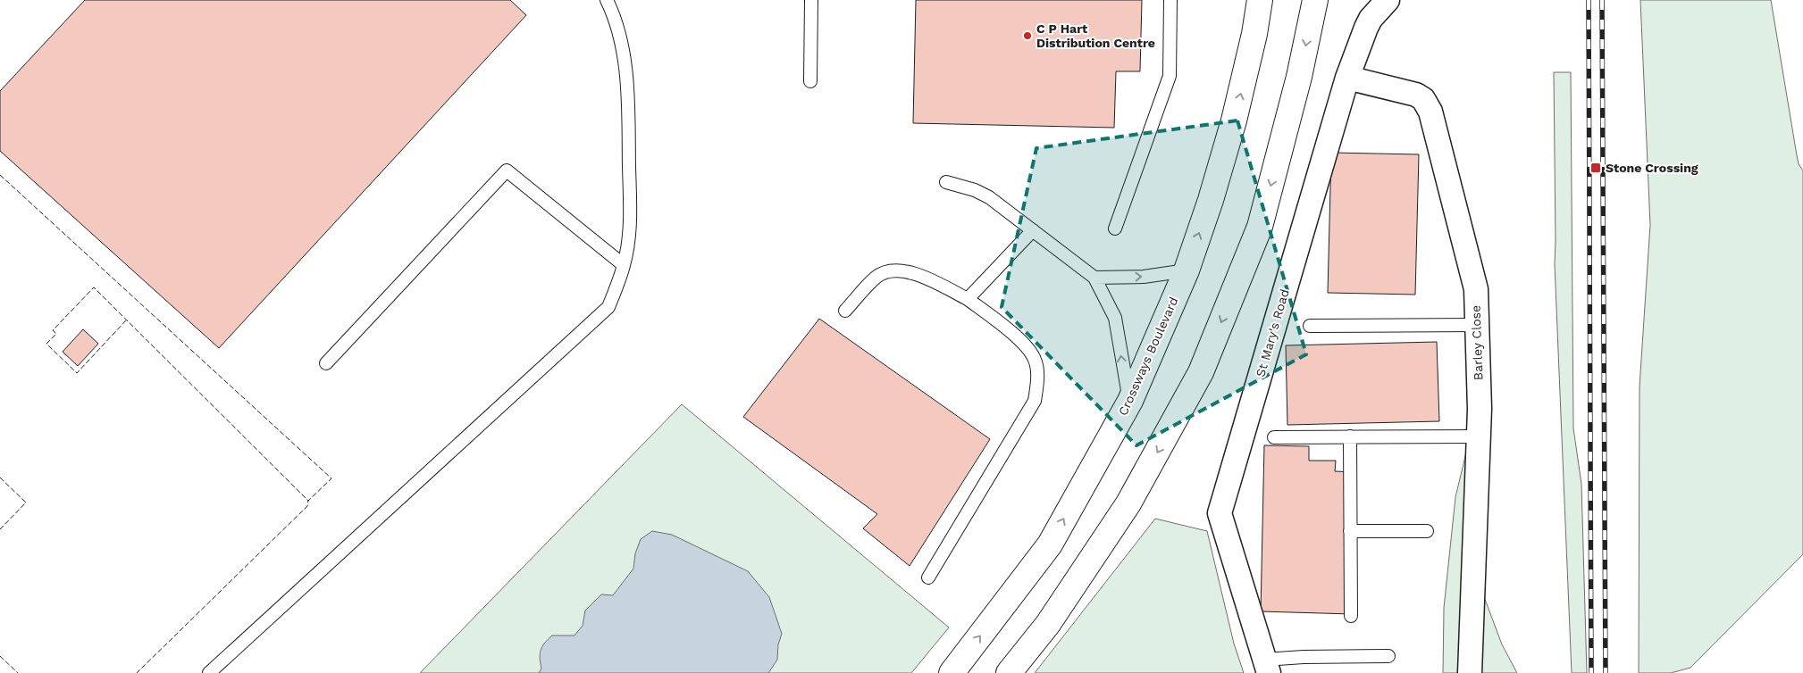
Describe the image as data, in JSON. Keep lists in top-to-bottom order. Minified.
{"streets":{"main road":["Crossways Boulevard"],"street":["St Mary's Road","Barley Close"]},"crossings":[["St Mary's Road","Barley Close"]],"places":{"other":["C P Hart Distribution Centre"],"transit":["Stone Crossing"]}}
